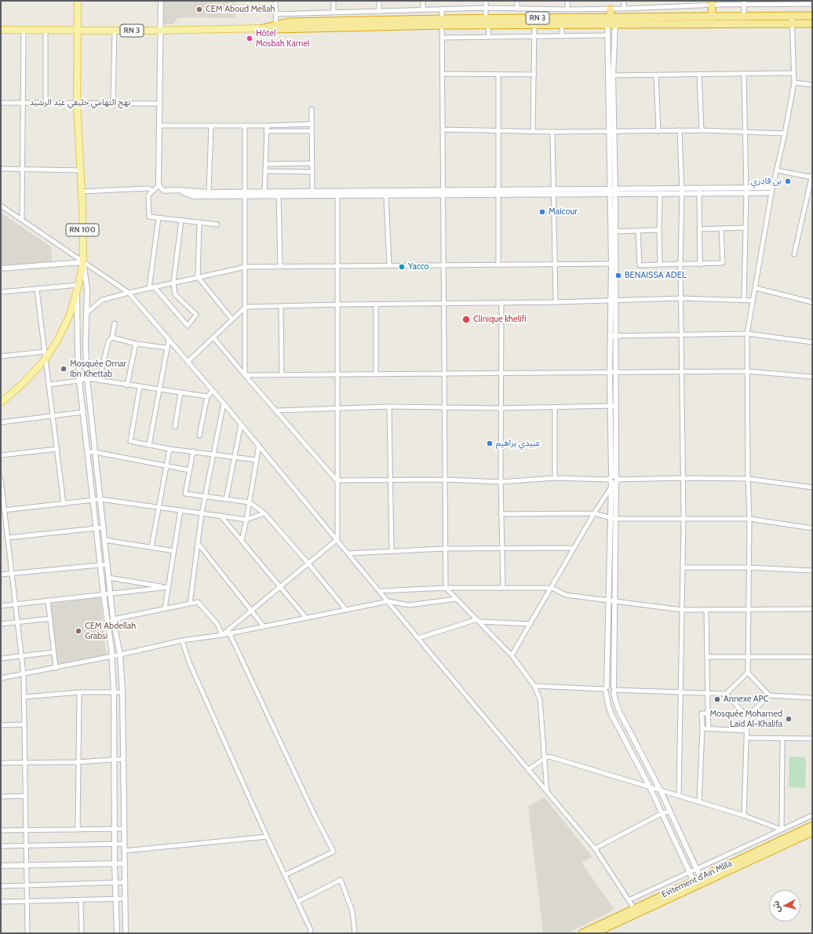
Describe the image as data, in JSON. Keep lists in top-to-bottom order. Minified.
{"streets":{"highway":["RN 3","Evitement d'Ain Mlila"],"main road":["RN 100"],"street":["نهج التهامي خليفي عبد الرشيد"]},"crossings":[["RN 3","RN 100"],["نهج التهامي خليفي عبد الرشيد","RN 100"]],"places":["CEM Aboud Mellah","Hôtel Mosbah Kamel","بن قادري","Maicour","Yacco","BENAISSA ADEL","Clinique khelifi","Mosquée Omar Ibn Khettab","عبيدي براهيم","CEM Abdellah Grabsi","Annexe APC","Mosquée Mohamed Laïd Al-Khalifa"],"north":"left"}
